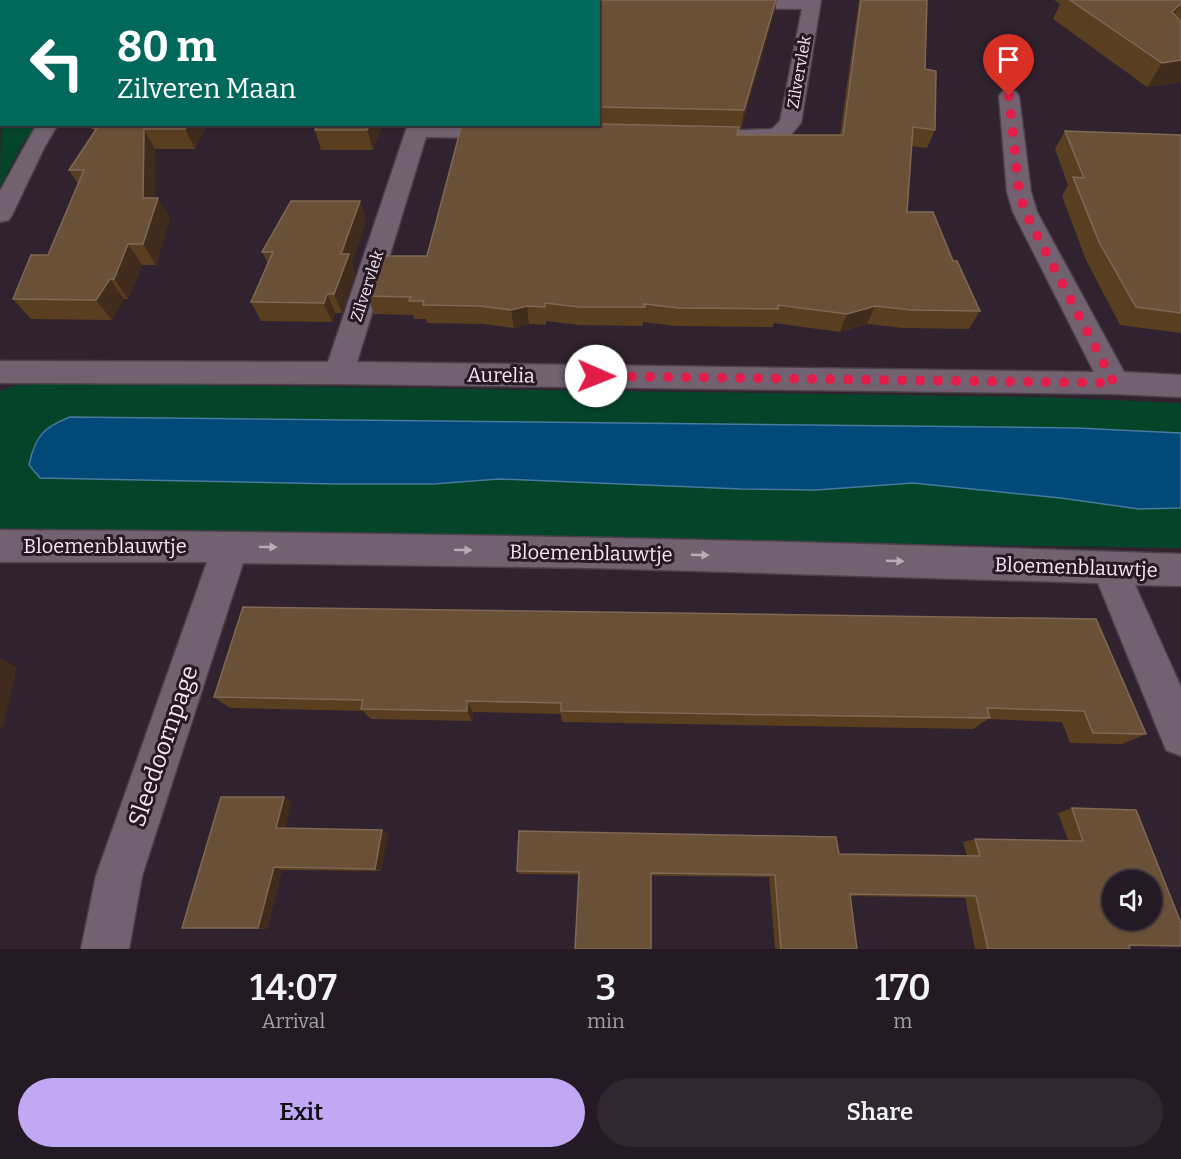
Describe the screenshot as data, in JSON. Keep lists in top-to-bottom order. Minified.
{"streets":{"street":["Zilvervlek","Aurelia","Bloemenblauwtje","Sleedoornpage"]},"crossings":[["Zilvervlek","Aurelia"],["Bloemenblauwtje","Sleedoornpage"]],"one_way":["Bloemenblauwtje"],"page":{"turn":["80 m","Zilveren Maan"],"eta":["14:07","Arrival","3","min","170","m"],"buttons":["Exit","Share"]}}
